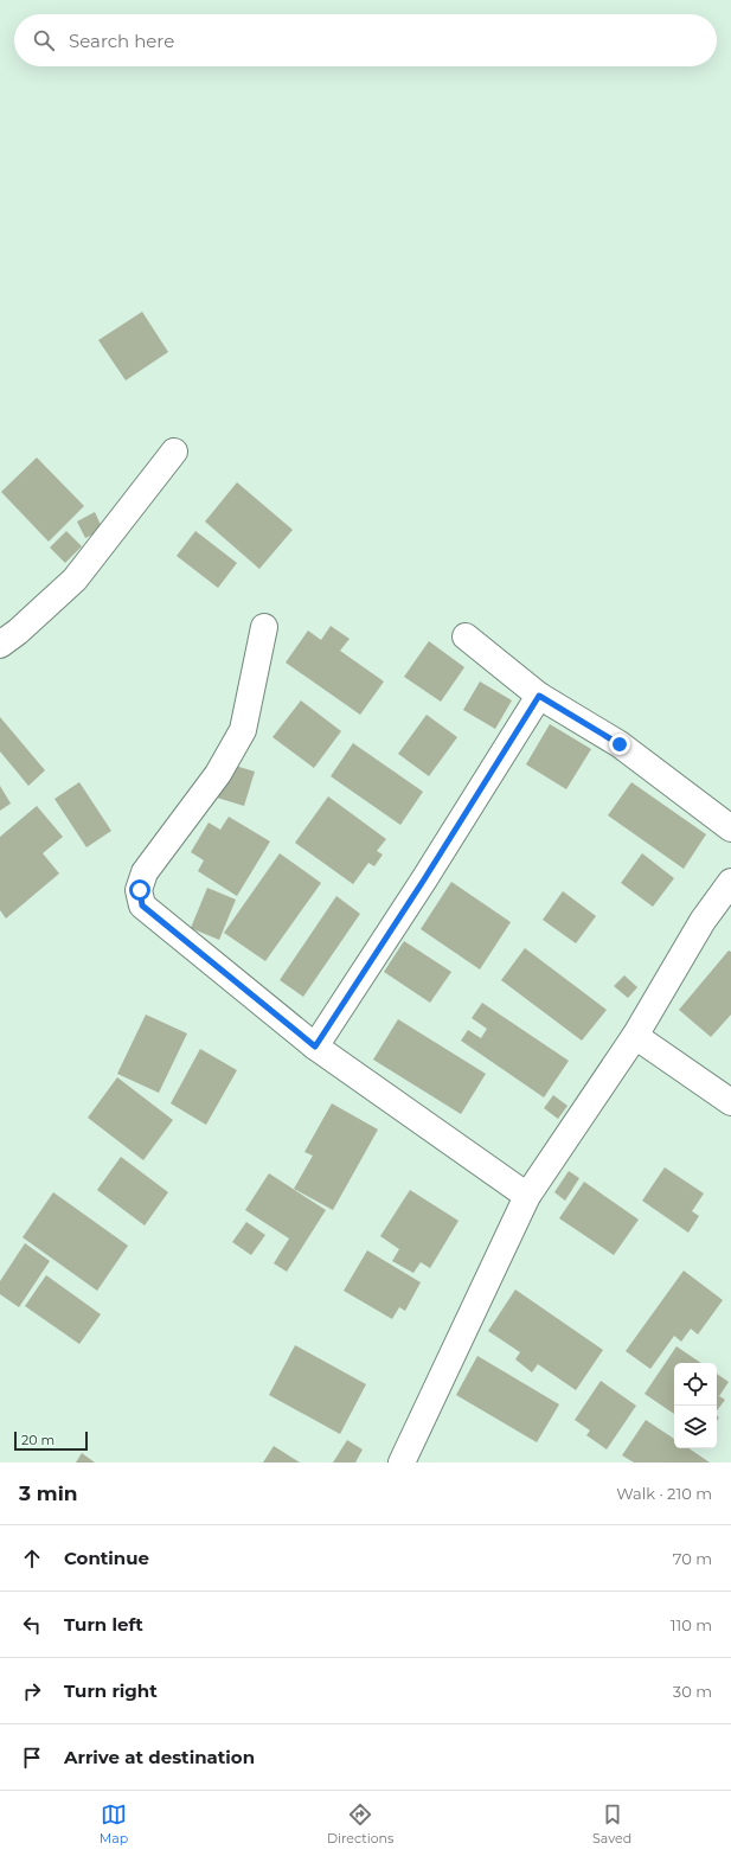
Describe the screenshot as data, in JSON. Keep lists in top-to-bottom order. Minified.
{"scale_bar":"20 m","page":{"search":"Search here","scale":"20 m","heading":["3 min","Walk · 210 m"],"list":[["Continue","70 m"],["Turn left","110 m"],["Turn right","30 m"],"Arrive at destination"],"nav":["Map","Directions","Saved"]}}
